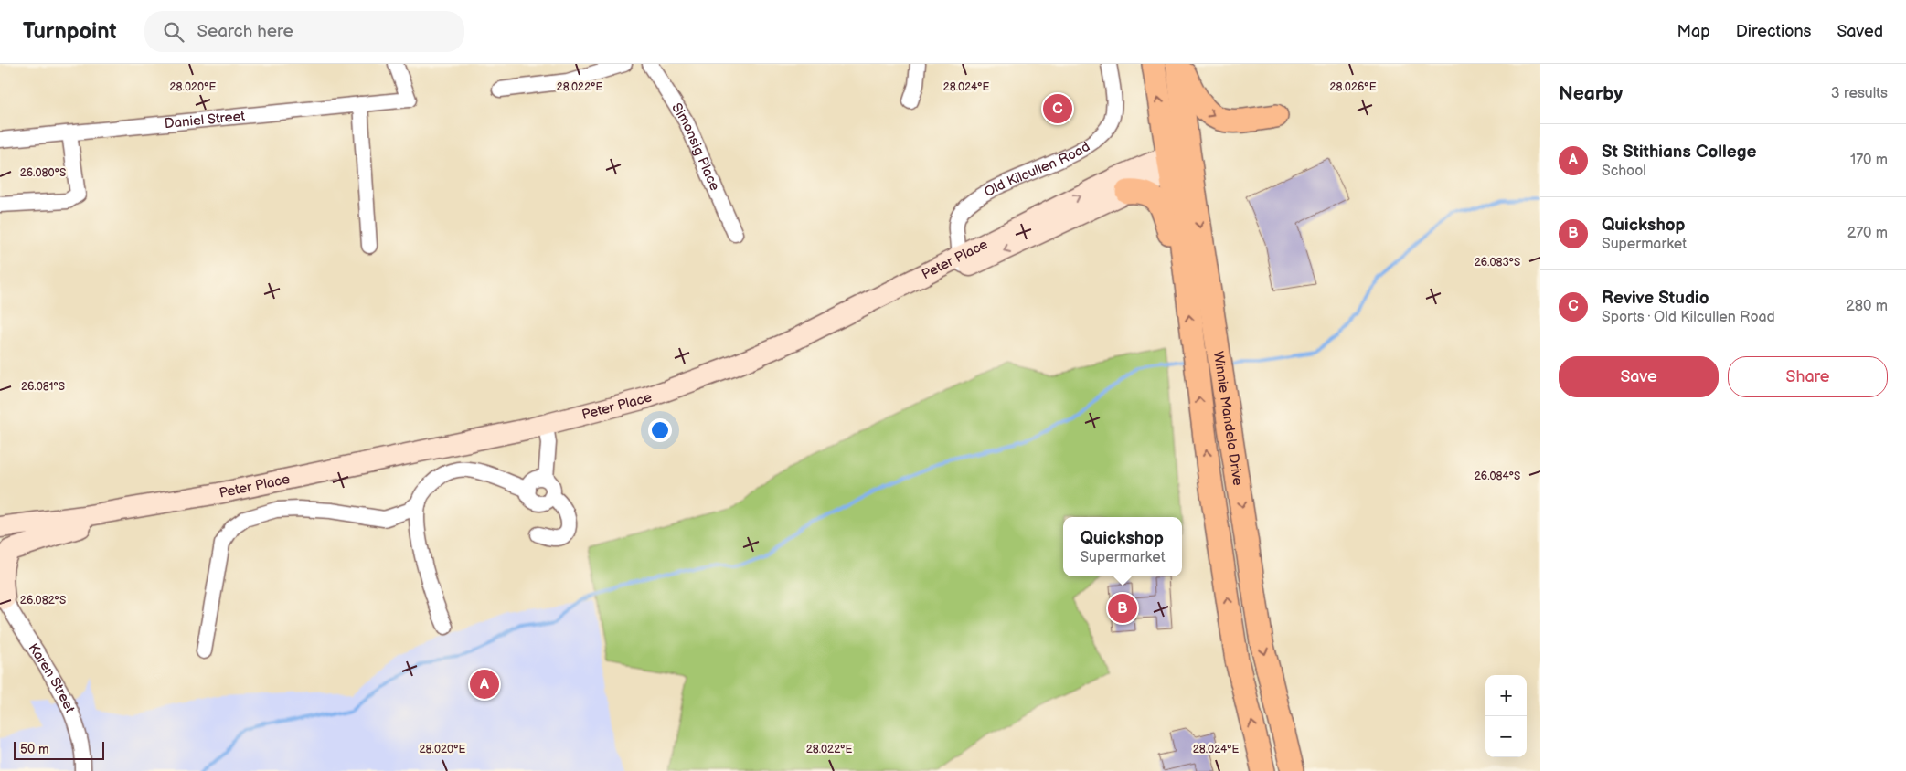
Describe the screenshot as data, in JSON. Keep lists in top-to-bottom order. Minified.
{"streets":{"main road":["Peter Place","Winnie Mandela Drive"],"street":["Daniel Street","Simonsig Place","Old Kilcullen Road","Karen Street"]},"crossings":[["Old Kilcullen Road","Peter Place"],["Peter Place","Winnie Mandela Drive"]],"scale_bar":"50 m","page":{"header":"Turnpoint","search":"Search here","nav":["Map","Directions","Saved"],"heading":["Nearby","3 results"],"pins":["C","B","A"],"list":[{"mark":"A","name":"St Stithians College","note":"School","value":"170 m"},{"mark":"B","name":"Quickshop","note":"Supermarket","value":"270 m"},{"mark":"C","name":"Revive Studio","note":"Sports · Old Kilcullen Road","value":"280 m"}],"buttons":["Save","Share"],"popup":["Quickshop","Supermarket"],"map_buttons":["+","−"],"scale":"50 m"},"coordinates":["28.020°E","28.022°E","28.024°E","28.026°E","26.080°S","26.083°S","26.081°S","26.084°S","26.082°S"]}
